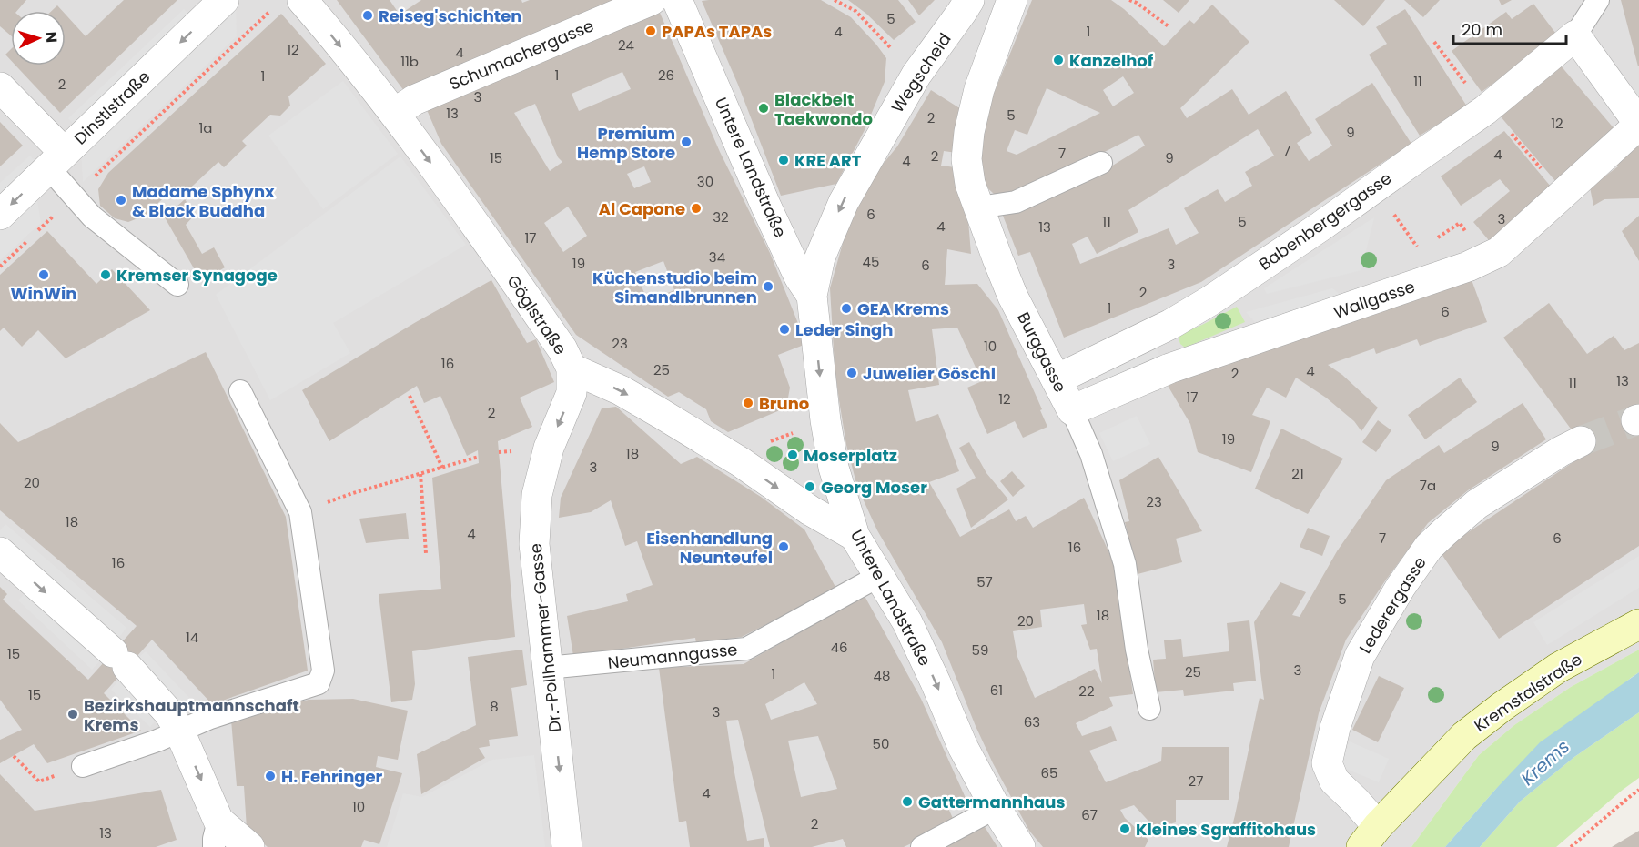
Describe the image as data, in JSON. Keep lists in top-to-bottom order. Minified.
{"streets":{"main road":["Kremstalstraße"],"street":["Schumachergasse","Wegscheid","Dinstlstraße","Untere Landstraße","Babenbergergasse","Wallgasse","Göglstraße","Burggasse","Lederergasse","Dr.-Pollhammer-Gasse"],"lane":["Neumanngasse"]},"crossings":[["Schumachergasse","Göglstraße"],["Wegscheid","Untere Landstraße"],["Untere Landstraße","Göglstraße"],["Untere Landstraße","Neumanngasse"],["Babenbergergasse","Burggasse"],["Wallgasse","Burggasse"],["Göglstraße","Dr.-Pollhammer-Gasse"],["Lederergasse","Kremstalstraße"],["Dr.-Pollhammer-Gasse","Neumanngasse"]],"one_way":["Wegscheid","Dinstlstraße","Untere Landstraße","Göglstraße","Dr.-Pollhammer-Gasse"],"water":["Krems"],"places":["Reiseg'schichten","PAPAs TAPAs","Kanzelhof","Blackbelt Taekwondo","Premium Hemp Store","KRE ART","Madame Sphynx & Black Buddha","Al Capone","WinWin","Kremser Synagoge","Küchenstudio beim Simandlbrunnen","GEA Krems","Leder Singh","Juwelier Göschl","Bruno","Moserplatz","Georg Moser","Eisenhandlung Neunteufel","Bezirkshauptmannschaft Krems","H. Fehringer","Gattermannhaus","Kleines Sgraffitohaus"],"house_numbers":["5","4","1","24","12","4","11b","1","26","1","11","2","3","13","5","2","12","1a","9","7","7","4","2","15","9","4","30","6","32","3","11","5","4","13","17","34","45","19","3","6","2","1","6","23","10","16","25","4","2","13","11","17","12","2","19","9","18","3","21","20","7a","23","18","4","7","6","16","16","57","5","18","20","14","46","59","15","3","25","1","48","61","22","15","8","3","63","50","65","27","4","10","67","2","13"],"scale_bar":"20 m","north":"right"}
